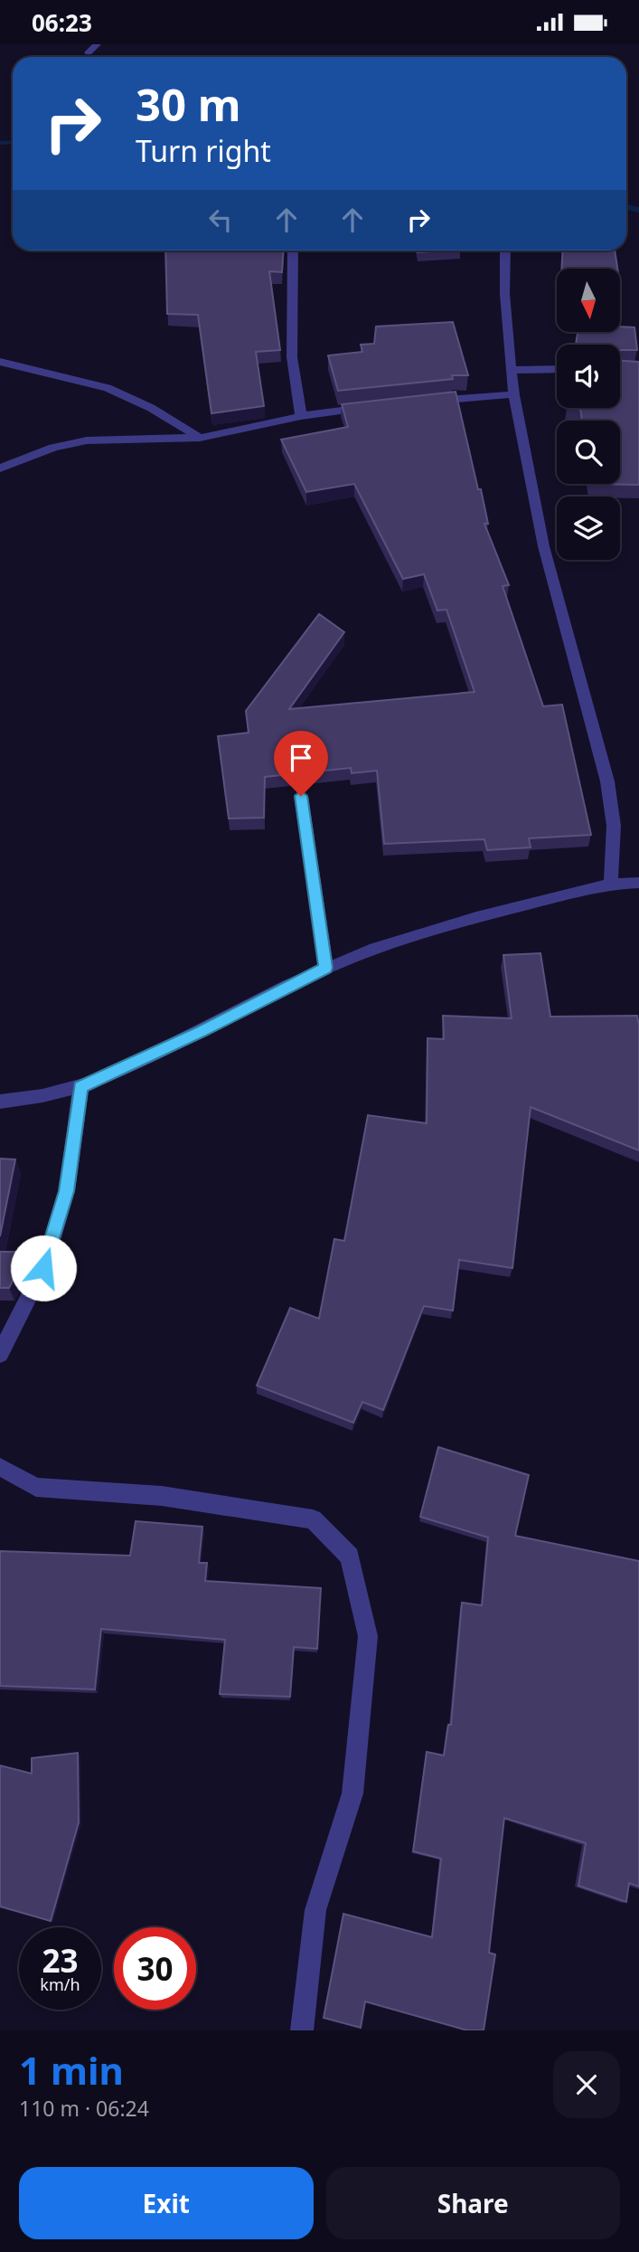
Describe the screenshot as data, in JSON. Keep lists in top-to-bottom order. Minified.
{"north":"bottom","page":{"status":"06:23","turn":["30 m","Turn right"],"speed":"23 km/h","limit":"30","heading":["1 min","110 m · 06:24"],"buttons":["Exit","Share"]}}
